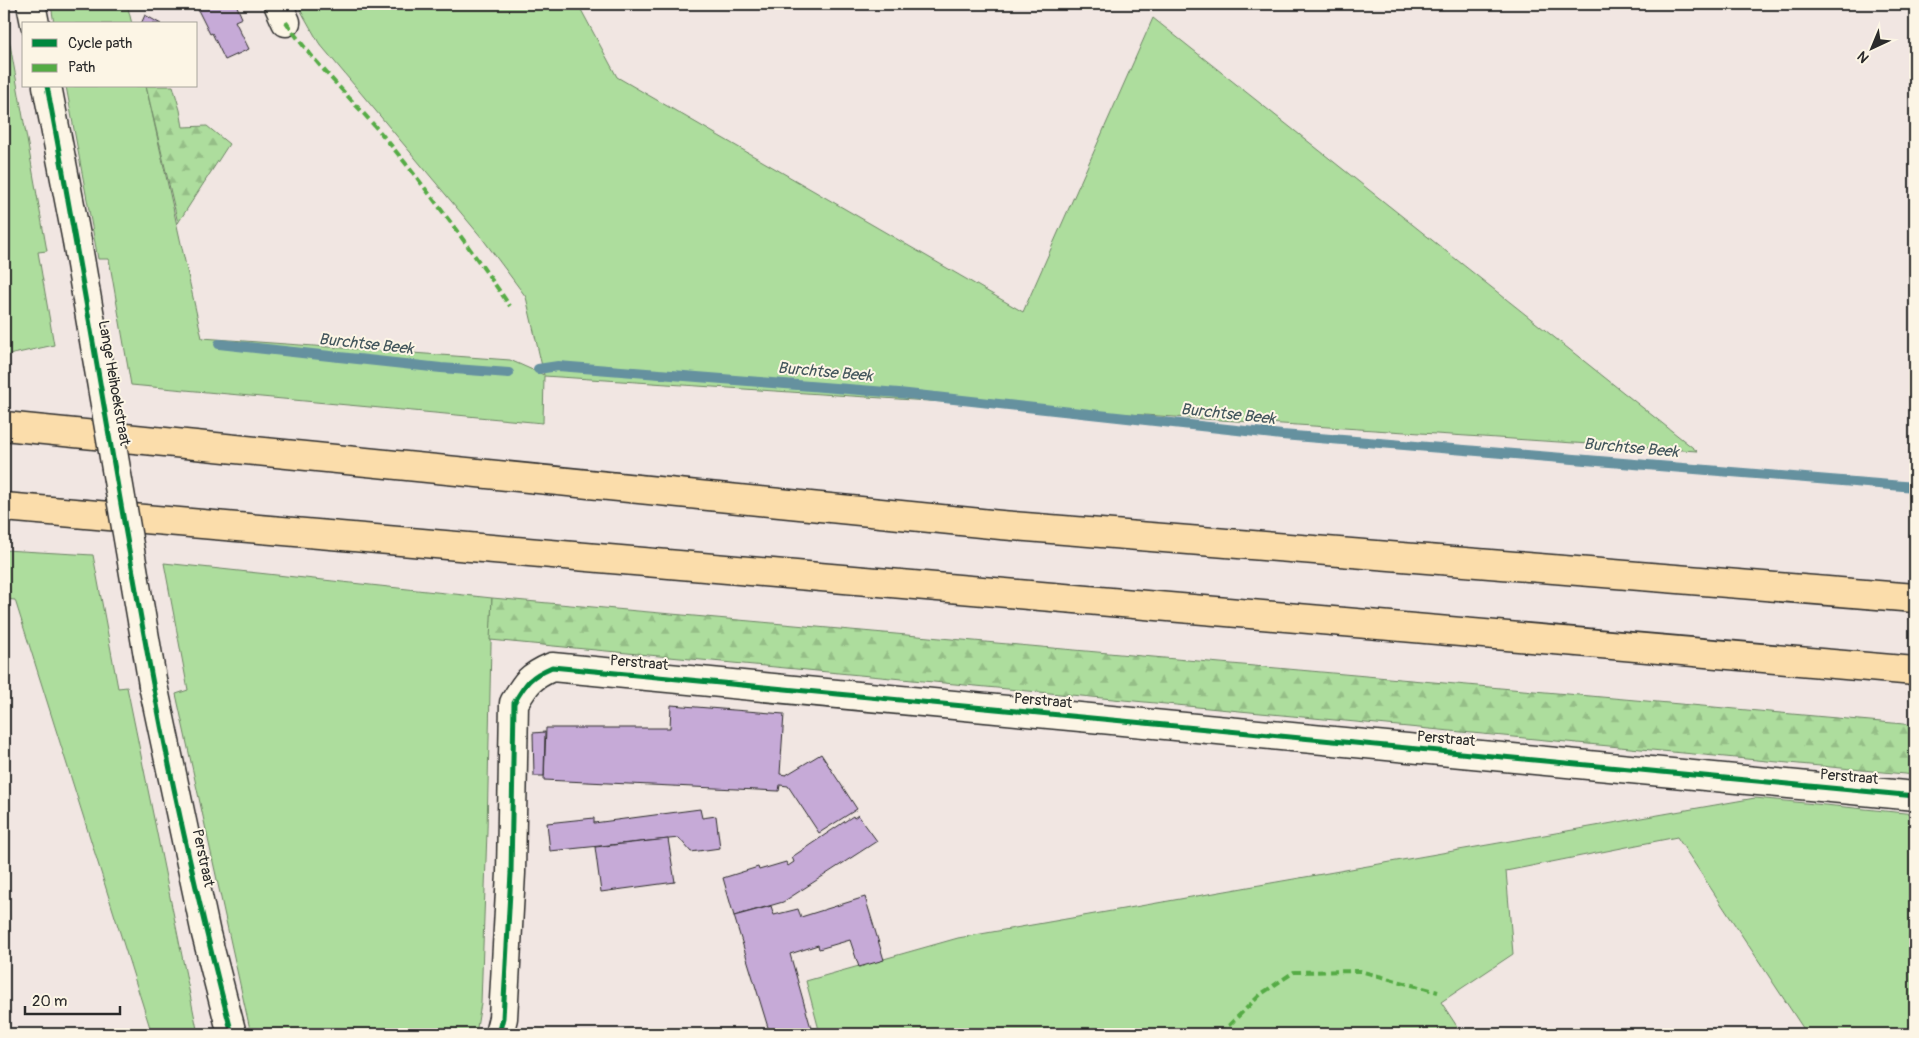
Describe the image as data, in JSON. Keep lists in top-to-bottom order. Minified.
{"streets":{"street":["Lange Heihoekstraat","Perstraat"]},"crossings":[["Lange Heihoekstraat","Perstraat"]],"water":["Burchtse Beek"],"legend":["Cycle path","Path"],"scale_bar":"20 m","north":"bottom left"}
